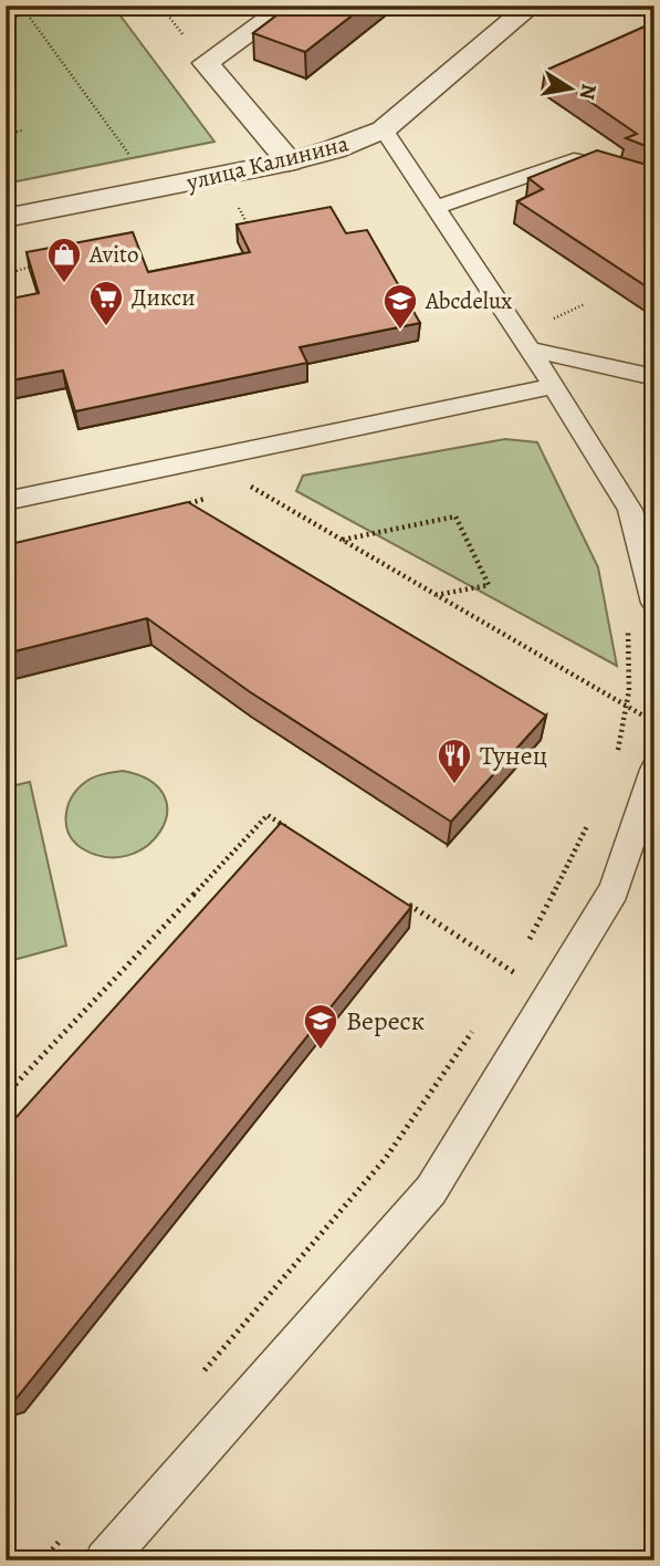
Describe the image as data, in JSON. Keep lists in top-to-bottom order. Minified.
{"streets":{"street":["улица Калинина"]},"places":{"shop":["Avito"],"supermarket":["Дикси"],"school or university":["Abcdelux","Вереcк"],"restaurant":["Тунец"]},"north":"right"}
